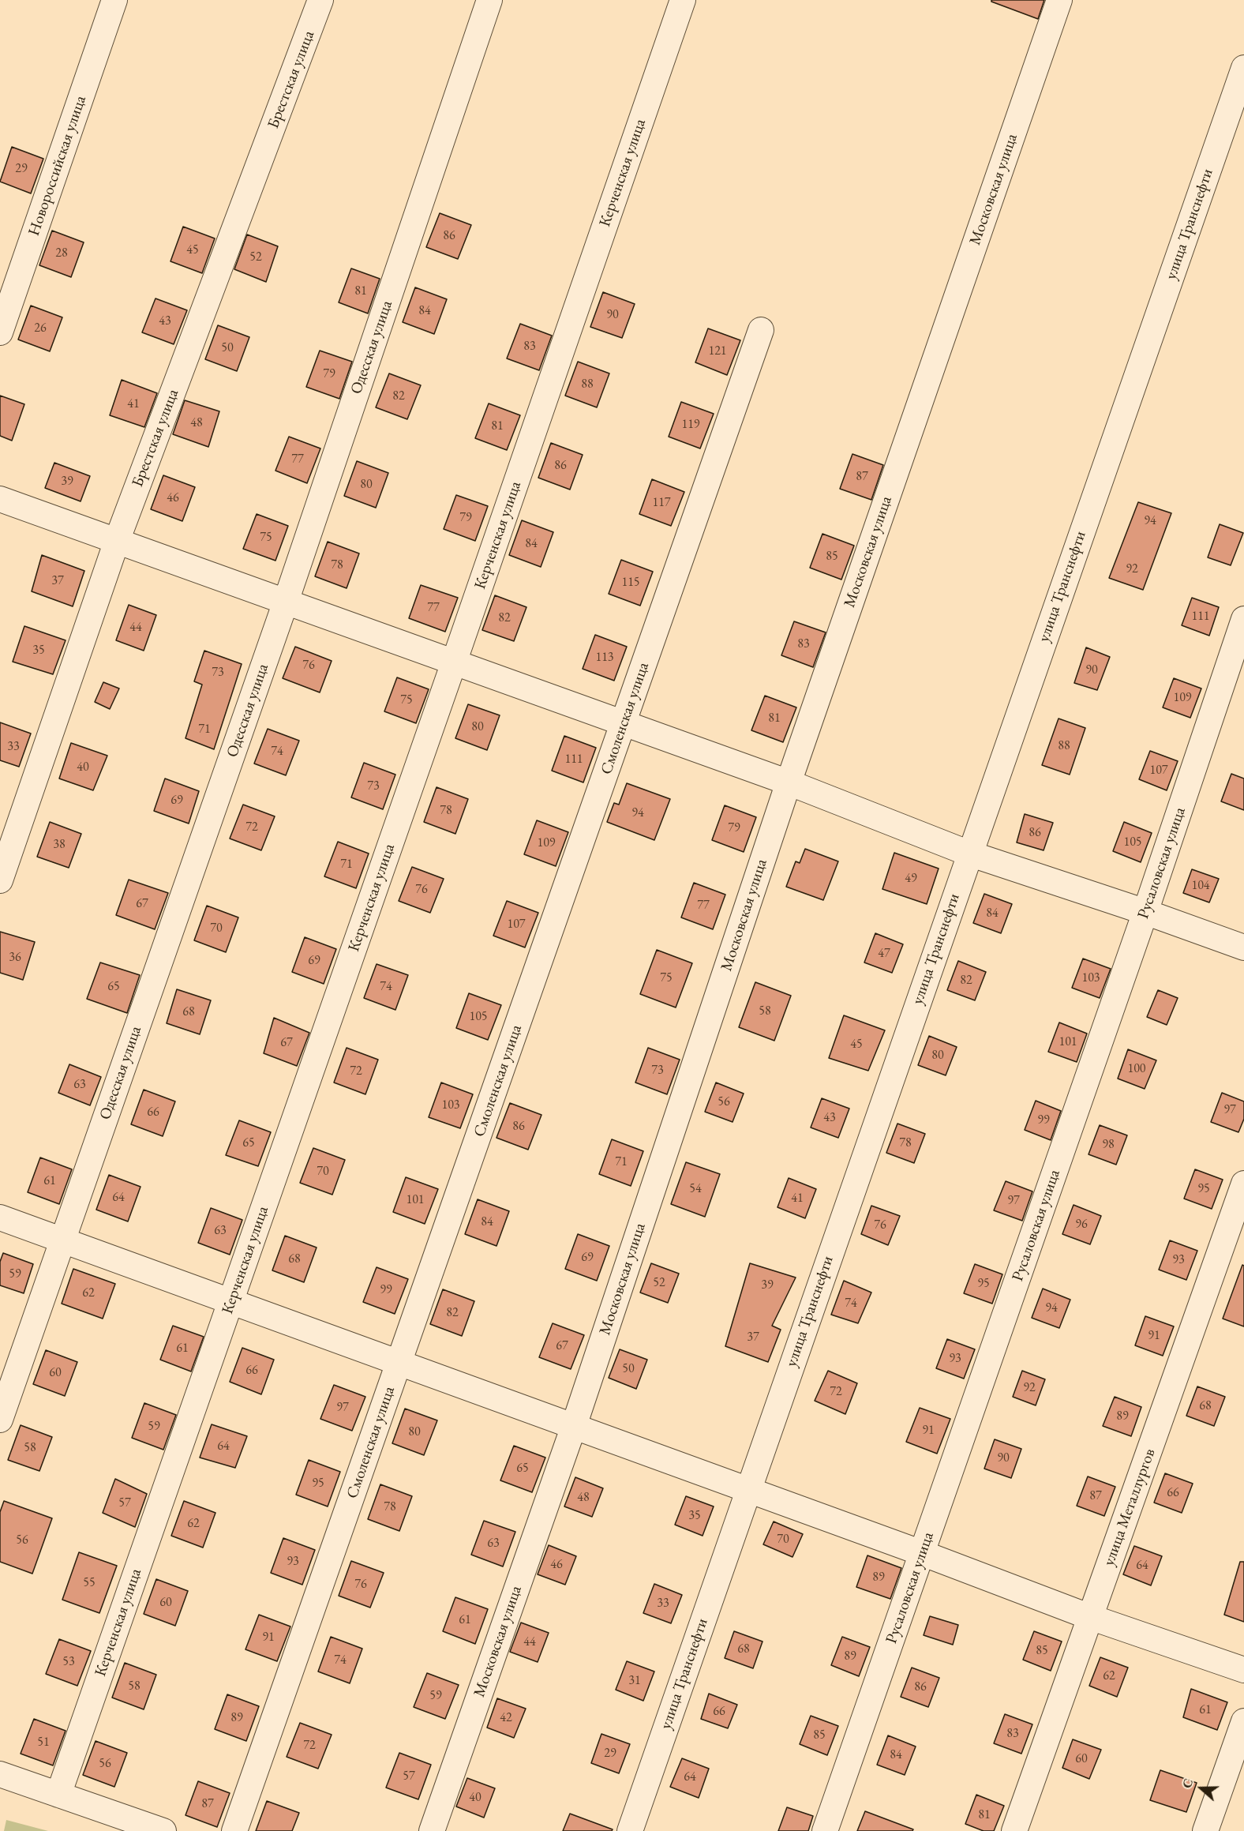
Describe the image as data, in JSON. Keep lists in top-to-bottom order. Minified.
{"streets":{"street":["Брестская улица","Новороссийская улица","Керченская улица","Московская улица","улица Транснефти","Одесская улица","Смоленская улица","Русаловская улица","улица Металлургов"]},"house_numbers":["29","86","45","28","52","81","84","90","43","26","83","50","121","79","88","82","41","48","119","81","77","86","87","39","80","46","117","79","94","75","84","85","78","92","37","115","77","111","82","44","83","35","113","76","90","73","109","75","81","80","71","88","33","74","111","40","107","73","69","78","94","72","79","86","105","109","38","71","49","104","76","67","77","84","107","70","47","36","69","75","103","82","65","74","58","68","105","101","67","45","80","100","73","72","63","56","103","97","66","43","99","86","65","78","98","71","70","61","54","95","64","41","101","97","84","96","76","63","69","68","93","59","52","95","39","99","62","74","94","82","91","37","67","61","93","50","66","60","92","72","68","97","89","59","91","80","64","58","90","65","95","66","87","48","57","78","35","62","70","56","63","93","46","64","89","55","76","60","33","61","91","44","68","85","89","74","53","62","31","58","86","59","61","66","89","42","83","85","51","72","29","84","60","56","57","64","40","87","81"],"north":"left"}
